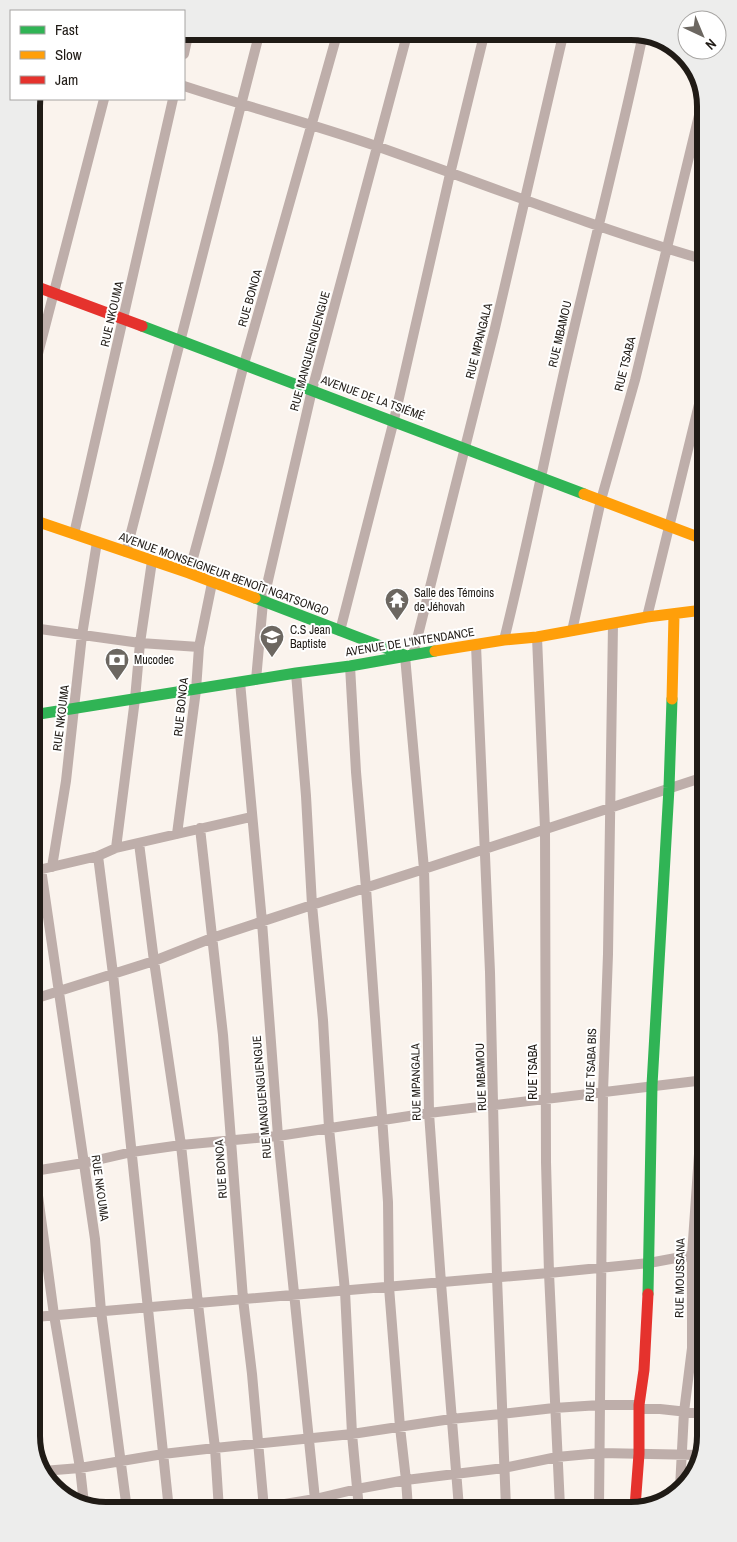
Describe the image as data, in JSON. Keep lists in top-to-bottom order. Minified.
{"streets":{"street":["RUE BONOA","RUE NKOUMA","RUE MBAMOU","RUE MPANGALA","RUE MANGUENGUENGUE","RUE TSABA","AVENUE DE LA TSIÉMÉ","AVENUE MONSEIGNEUR BENOÎT NGATSONGO","AVENUE DE L'INTENDANCE","RUE TSABA BIS","RUE MOUSSANA"]},"crossings":[["RUE BONOA","AVENUE DE LA TSIÉMÉ"],["RUE BONOA","AVENUE MONSEIGNEUR BENOÎT NGATSONGO"],["RUE BONOA","AVENUE DE L'INTENDANCE"],["RUE NKOUMA","AVENUE DE LA TSIÉMÉ"],["RUE NKOUMA","AVENUE MONSEIGNEUR BENOÎT NGATSONGO"],["RUE NKOUMA","AVENUE DE L'INTENDANCE"],["RUE MBAMOU","AVENUE DE LA TSIÉMÉ"],["RUE MBAMOU","AVENUE DE L'INTENDANCE"],["RUE MPANGALA","AVENUE DE LA TSIÉMÉ"],["RUE MPANGALA","AVENUE MONSEIGNEUR BENOÎT NGATSONGO"],["RUE MPANGALA","AVENUE DE L'INTENDANCE"],["RUE MANGUENGUENGUE","AVENUE DE LA TSIÉMÉ"],["RUE MANGUENGUENGUE","AVENUE MONSEIGNEUR BENOÎT NGATSONGO"],["RUE MANGUENGUENGUE","AVENUE DE L'INTENDANCE"],["RUE TSABA","AVENUE DE LA TSIÉMÉ"],["RUE TSABA","AVENUE DE L'INTENDANCE"],["AVENUE MONSEIGNEUR BENOÎT NGATSONGO","AVENUE DE L'INTENDANCE"],["AVENUE DE L'INTENDANCE","RUE TSABA BIS"]],"places":{"temple":["Salle des Témoins de Jéhovah"],"school or university":["C.S Jean Baptiste"],"bank":["Mucodec"]},"legend":["Fast","Slow","Jam"],"north":"bottom right"}
